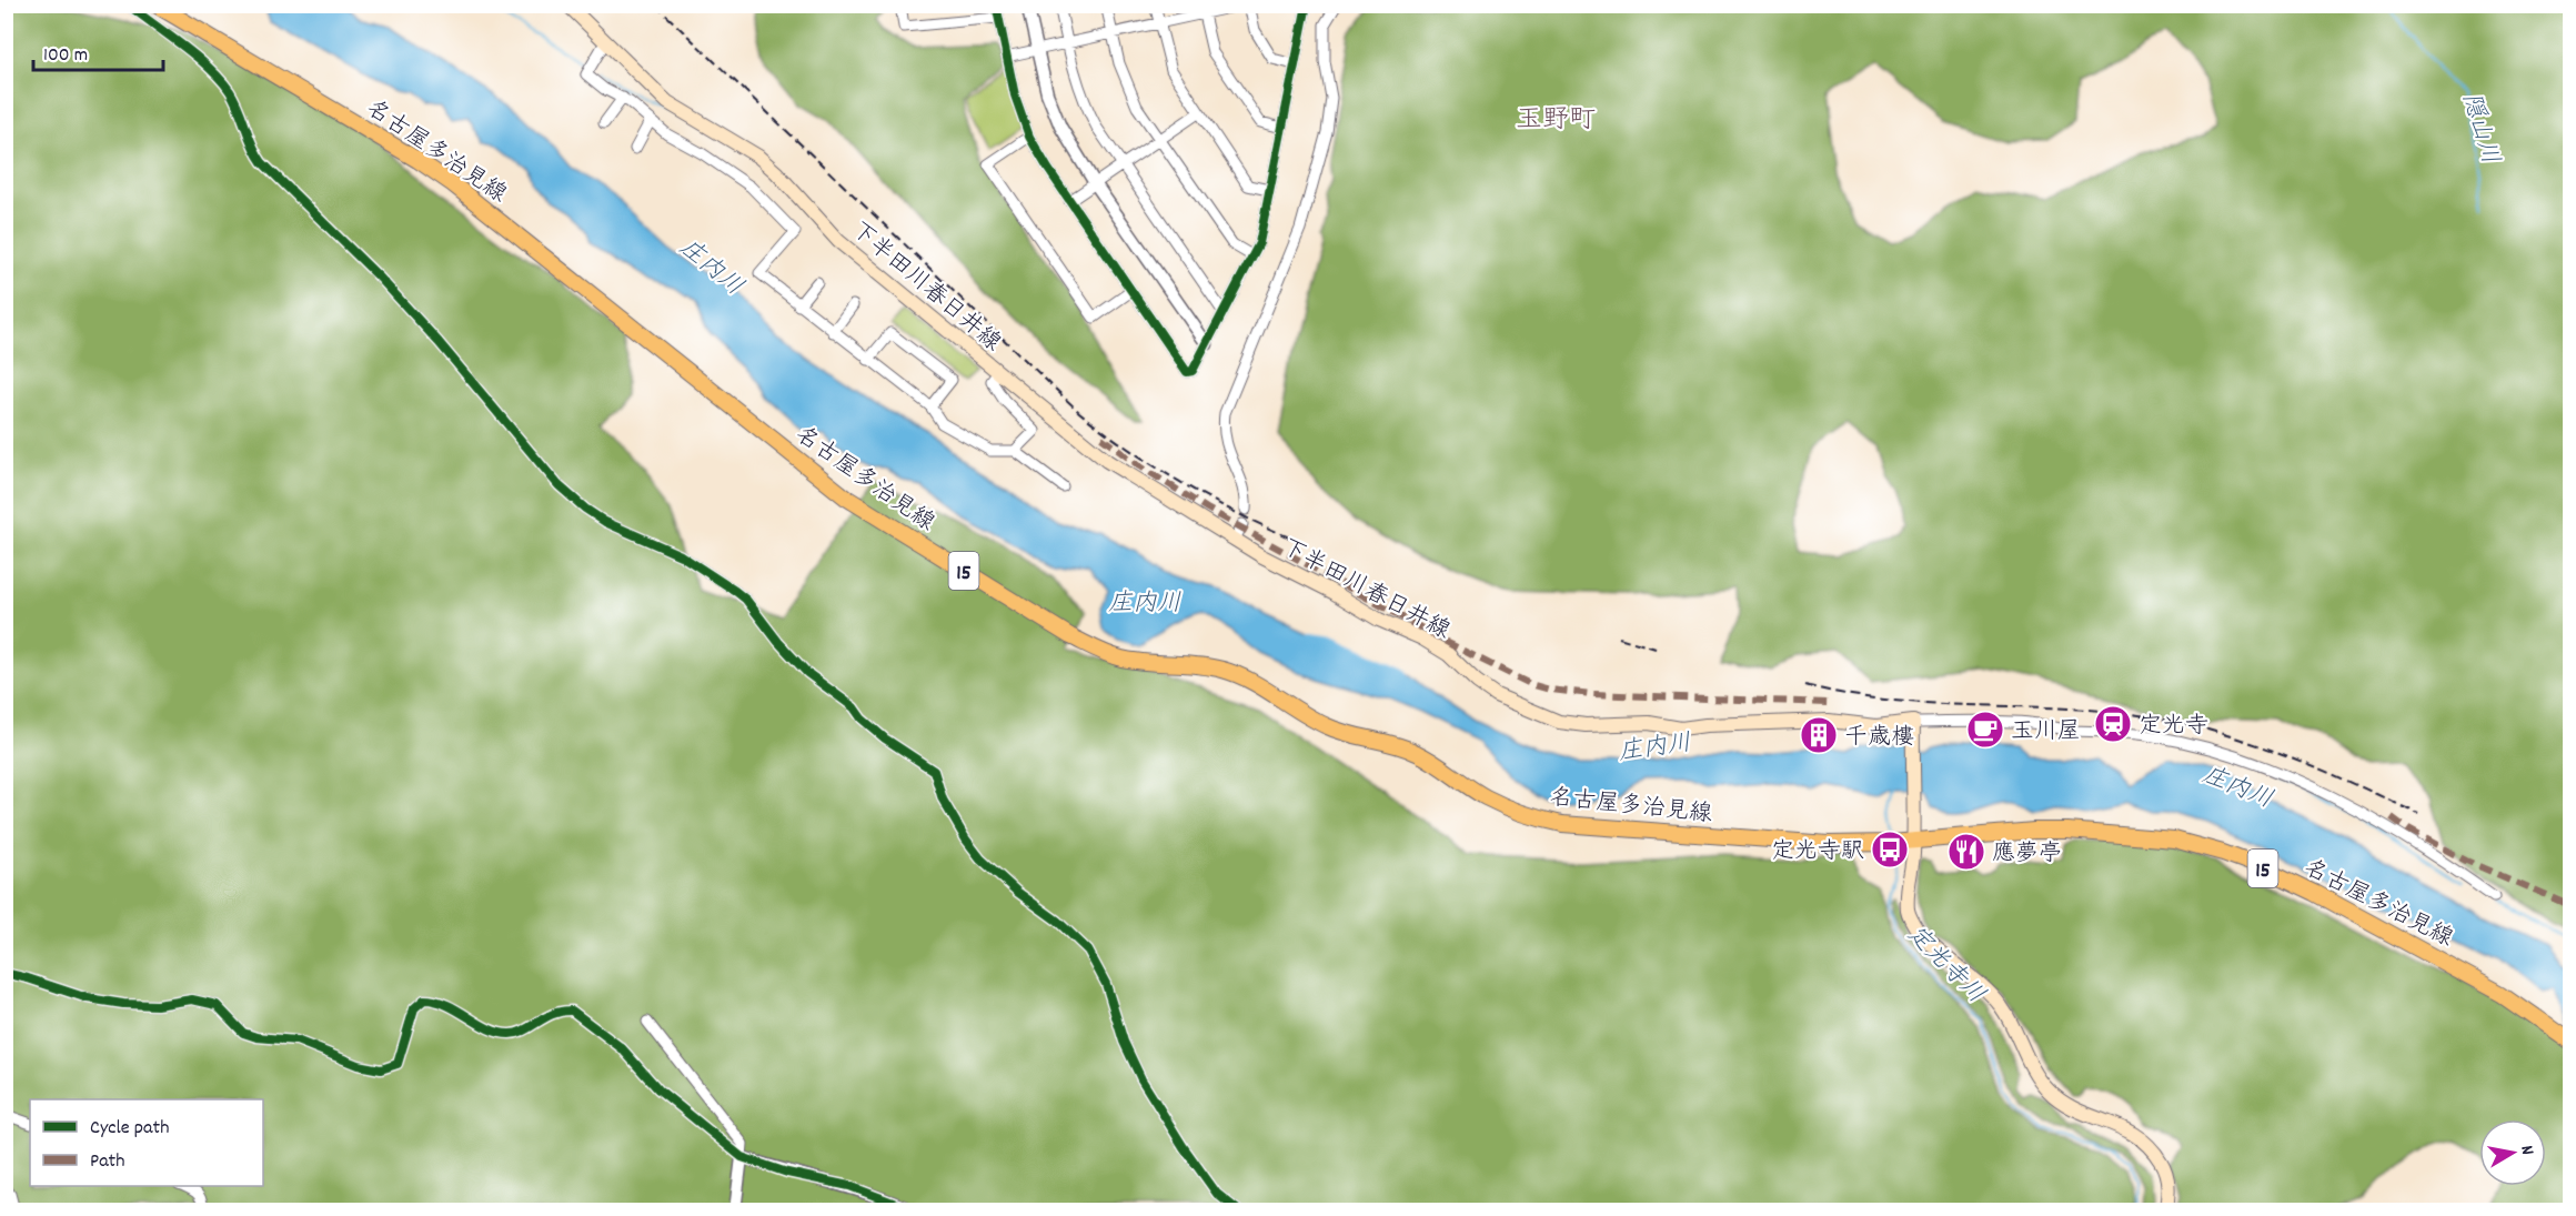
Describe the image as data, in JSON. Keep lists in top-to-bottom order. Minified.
{"streets":{"main road":["名古屋多治見線","下半田川春日井線","15"]},"districts":["玉野町"],"water":["隠山川","庄内川","定光寺川"],"places":{"station":["定光寺"],"cafe":["玉川屋"],"building":["千歳樓"],"bus stop":["定光寺駅"],"restaurant":["應夢亭"]},"legend":["Cycle path","Path"],"scale_bar":"100 m","north":"right"}
